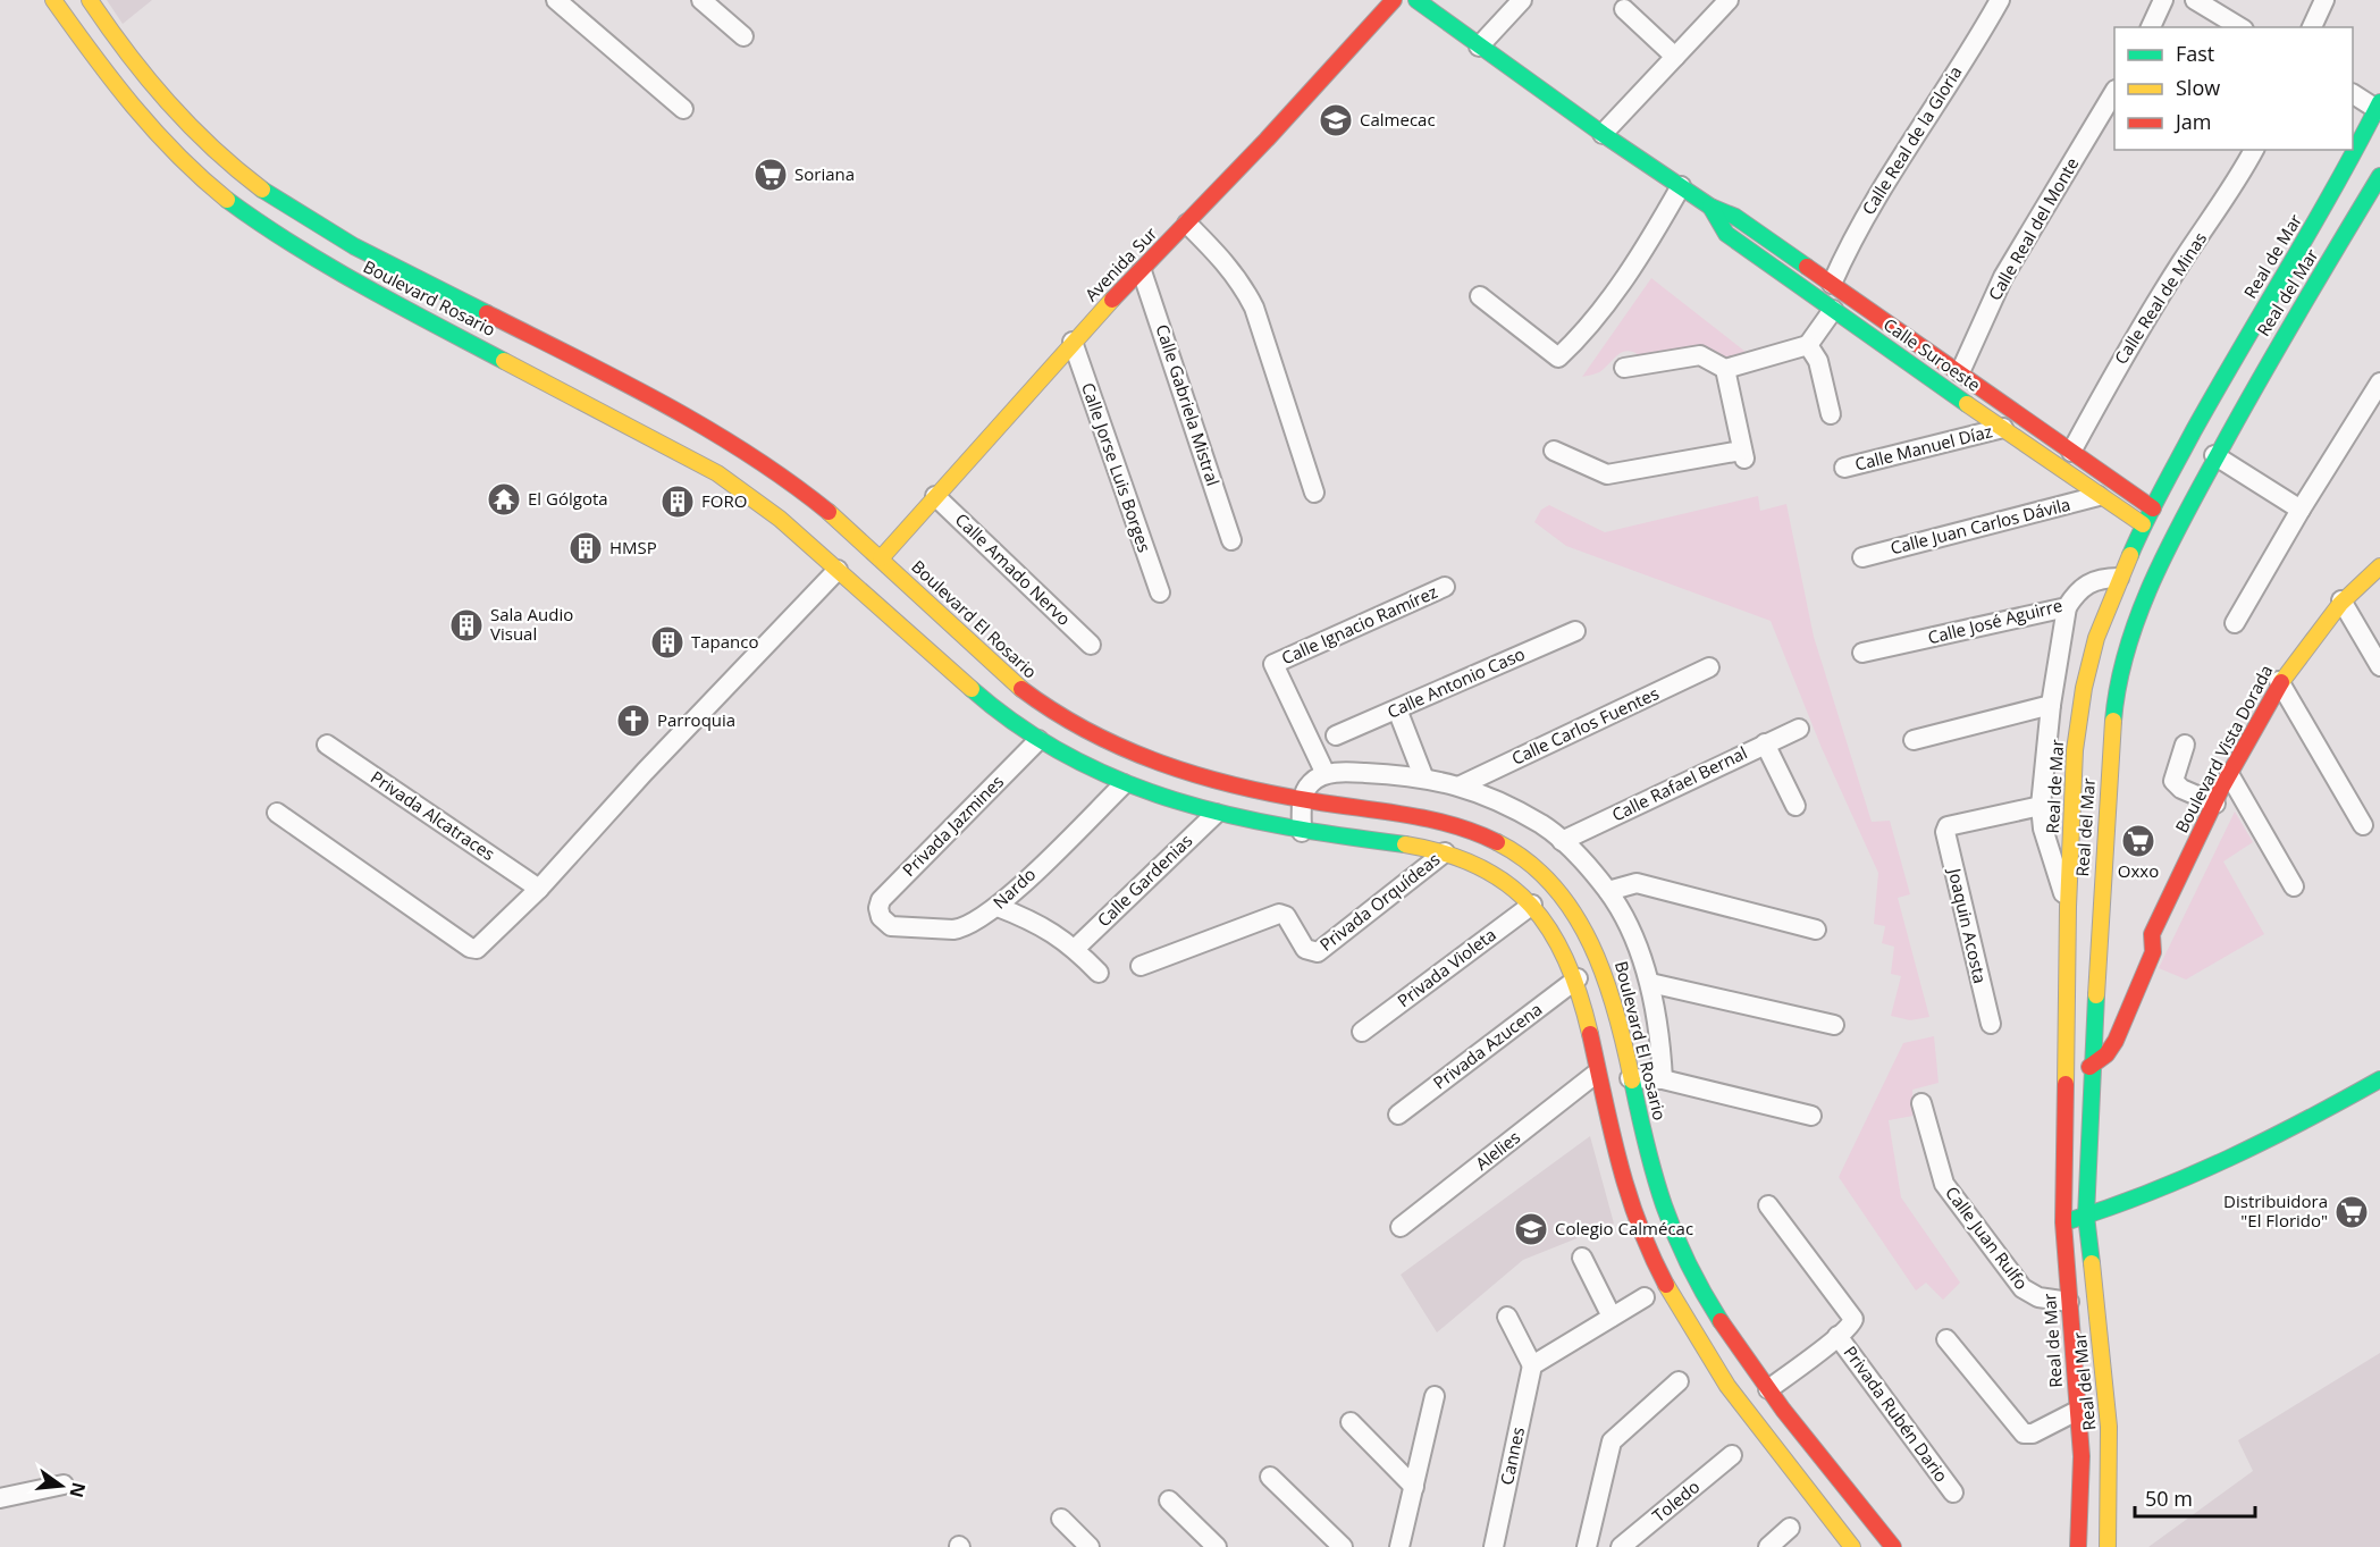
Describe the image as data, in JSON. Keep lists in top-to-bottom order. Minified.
{"streets":{"street":["Calle Real de la Gloria","Calle Real del Monte","Real de Mar","Avenida Sur","Real del Mar","Boulevard Rosario","Calle Real de Minas","Calle Suroeste","Calle Gabriela Mistral","Calle Manuel Díaz","Calle Jorse Luis Borges","Calle Juan Carlos Dávila","Calle Amado Nervo","Boulevard El Rosario","Calle José Aguirre","Calle Ignacio Ramírez","Calle Antonio Caso","Calle Carlos Fuentes","Boulevard Vista Dorada","Calle Rafael Bernal","Privada Alcatraces","Privada Jazmines","Calle Gardenias","Nardo","Privada Orquídeas","Joaquin Acosta","Privada Violeta","Privada Azucena","Alelies","Calle Juan Rulfo","Privada Rubén Dario","Cannes","Toledo"]},"crossings":[["Calle Real de la Gloria","Calle Suroeste"],["Calle Real del Monte","Calle Suroeste"],["Real de Mar","Calle Suroeste"],["Real de Mar","Calle José Aguirre"],["Real de Mar","Boulevard Vista Dorada"],["Real de Mar","Calle Juan Rulfo"],["Avenida Sur","Boulevard Rosario"],["Avenida Sur","Calle Gabriela Mistral"],["Avenida Sur","Calle Jorse Luis Borges"],["Avenida Sur","Calle Amado Nervo"],["Avenida Sur","Boulevard El Rosario"],["Real del Mar","Boulevard Vista Dorada"],["Boulevard Rosario","Boulevard El Rosario"],["Calle Real de Minas","Calle Suroeste"],["Calle Suroeste","Calle Manuel Díaz"],["Calle Suroeste","Calle Juan Carlos Dávila"],["Boulevard El Rosario","Privada Rubén Dario"],["Privada Jazmines","Nardo"]],"places":{"school or university":["Calmecac","Colegio Calmécac"],"supermarket":["Soriana","Oxxo","Distribuidora \"El Florido\""],"temple":["El Gólgota"],"building":["FORO","HMSP","Sala Audio Visual","Tapanco"],"church":["Parroquia"]},"legend":["Fast","Slow","Jam"],"scale_bar":"50 m","north":"right"}
